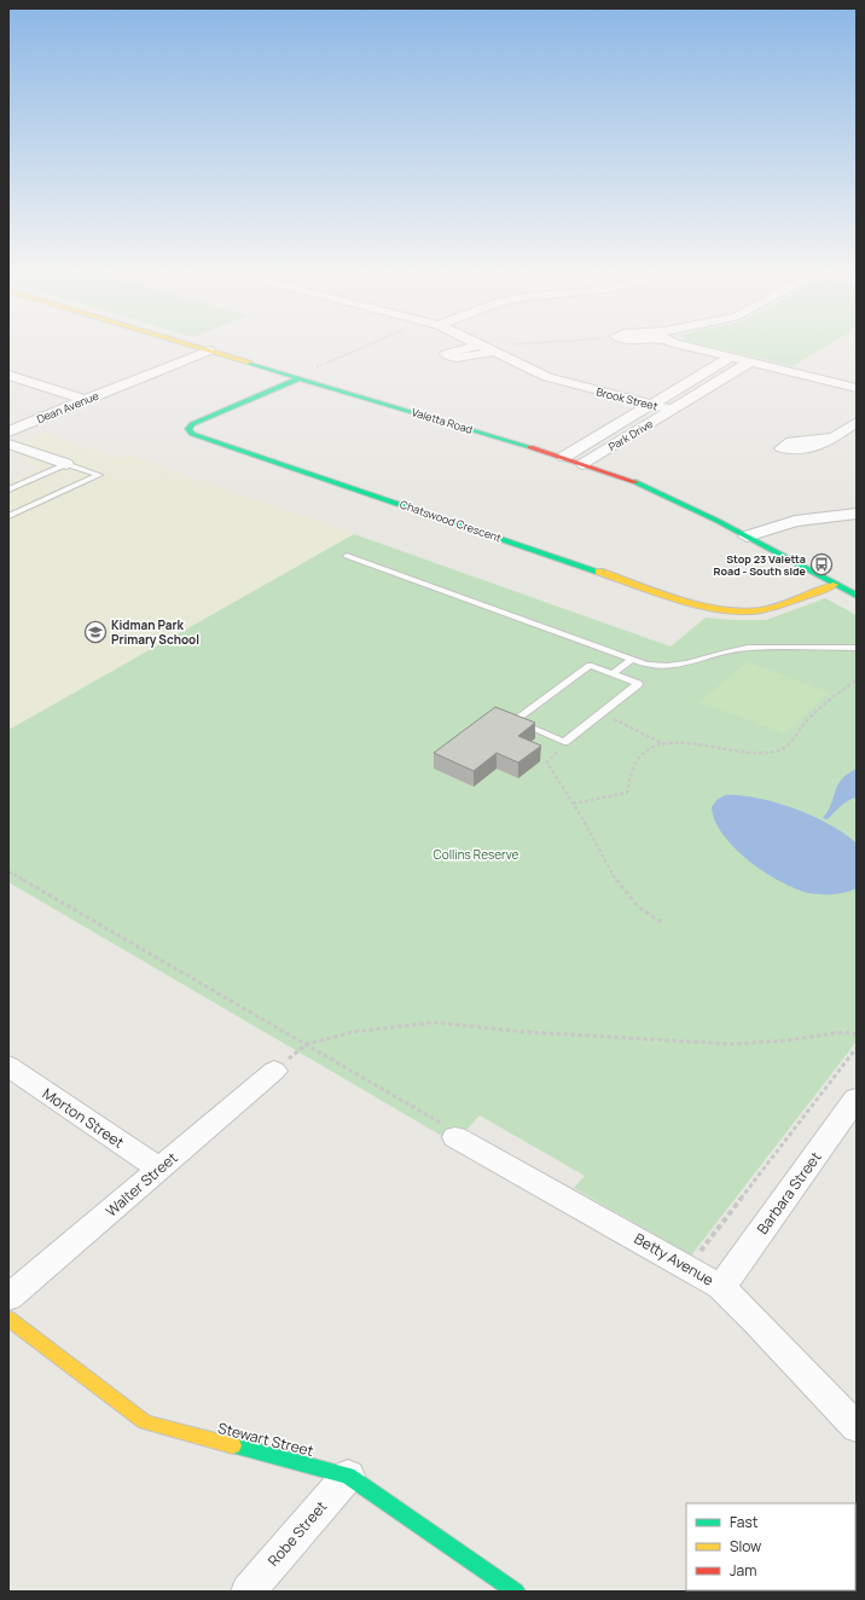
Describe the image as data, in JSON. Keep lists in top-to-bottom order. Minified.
{"streets":{"street":["Brook Street","Dean Avenue","Valetta Road","Park Drive","Chatswood Crescent","Morton Street","Walter Street","Barbara Street","Betty Avenue","Stewart Street","Robe Street"]},"crossings":[["Brook Street","Park Drive"],["Dean Avenue","Valetta Road"],["Valetta Road","Park Drive"],["Valetta Road","Chatswood Crescent"],["Morton Street","Walter Street"],["Barbara Street","Betty Avenue"],["Stewart Street","Robe Street"]],"parks":["Collins Reserve"],"places":{"bus stop":["Stop 23 Valetta Road - South side"],"school or university":["Kidman Park Primary School"]},"legend":["Fast","Slow","Jam"]}
